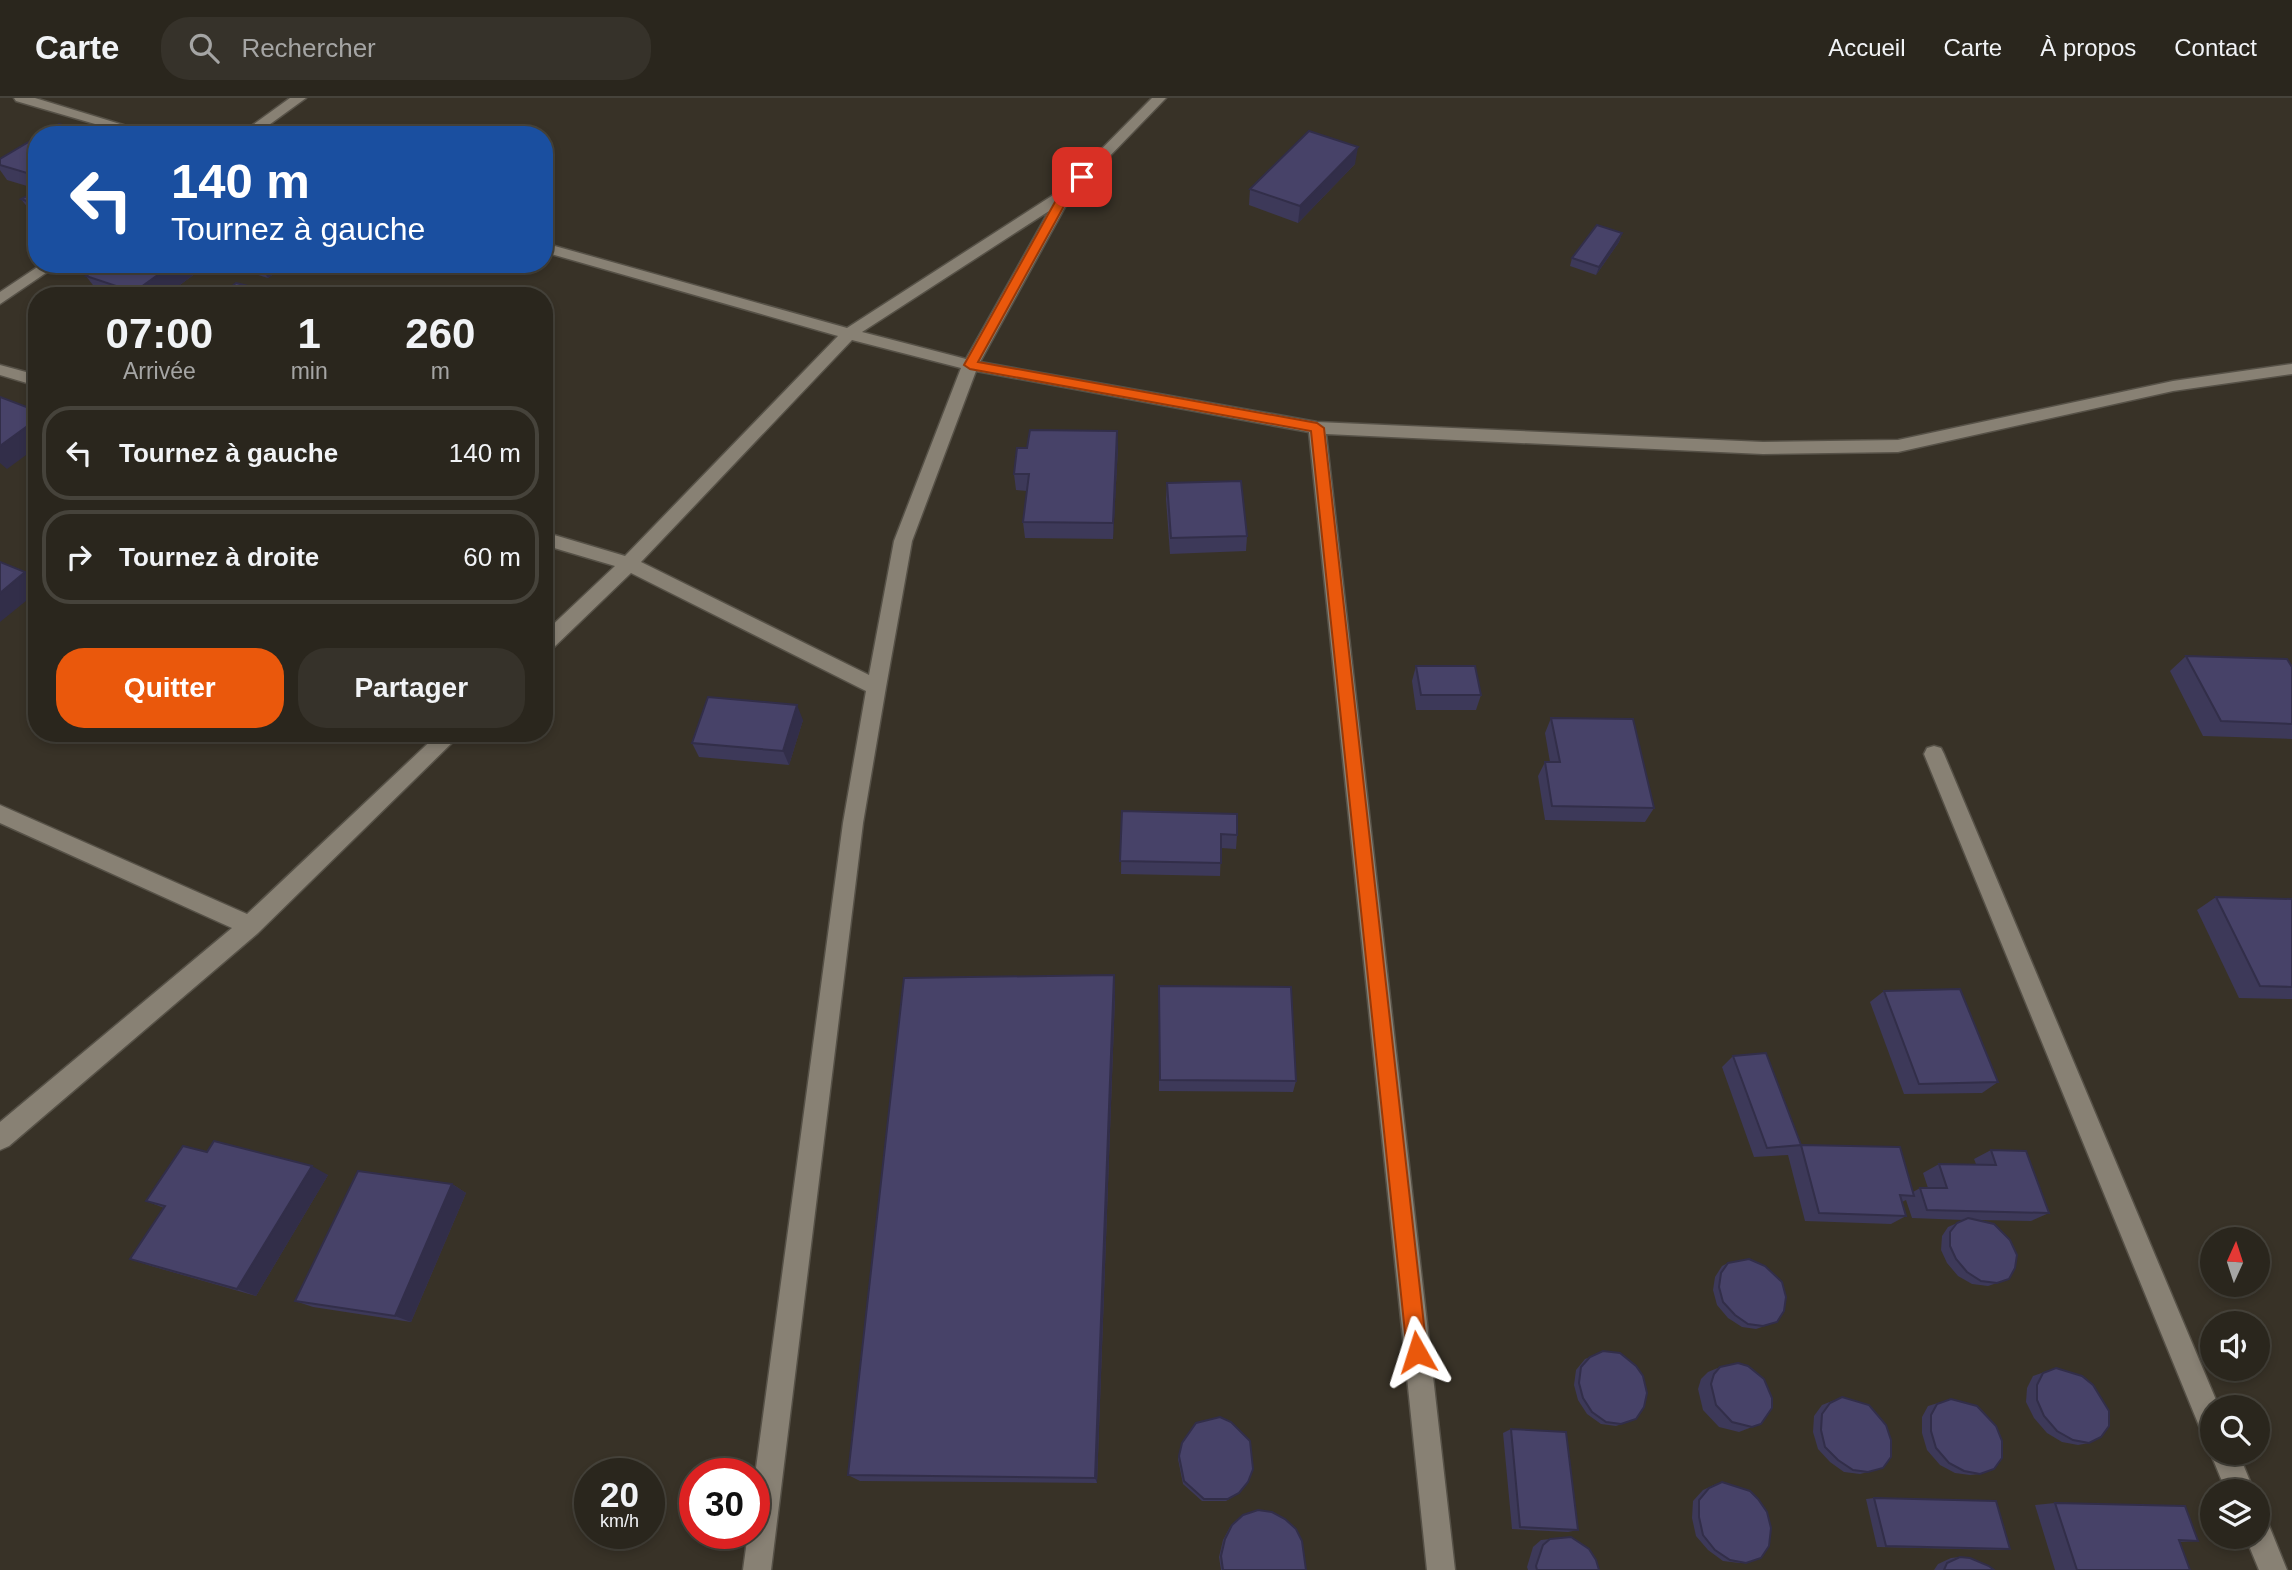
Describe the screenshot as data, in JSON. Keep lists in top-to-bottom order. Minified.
{"north":"top","page":{"header":"Carte","search":"Rechercher","nav":["Accueil","Carte","À propos","Contact"],"turn":["140 m","Tournez à gauche"],"eta":["07:00","Arrivée","1","min","260","m"],"list":[{"name":"Tournez à gauche","value":"140 m"},{"name":"Tournez à droite","value":"60 m"}],"buttons":["Quitter","Partager"],"speed":"20 km/h","limit":"30"}}
